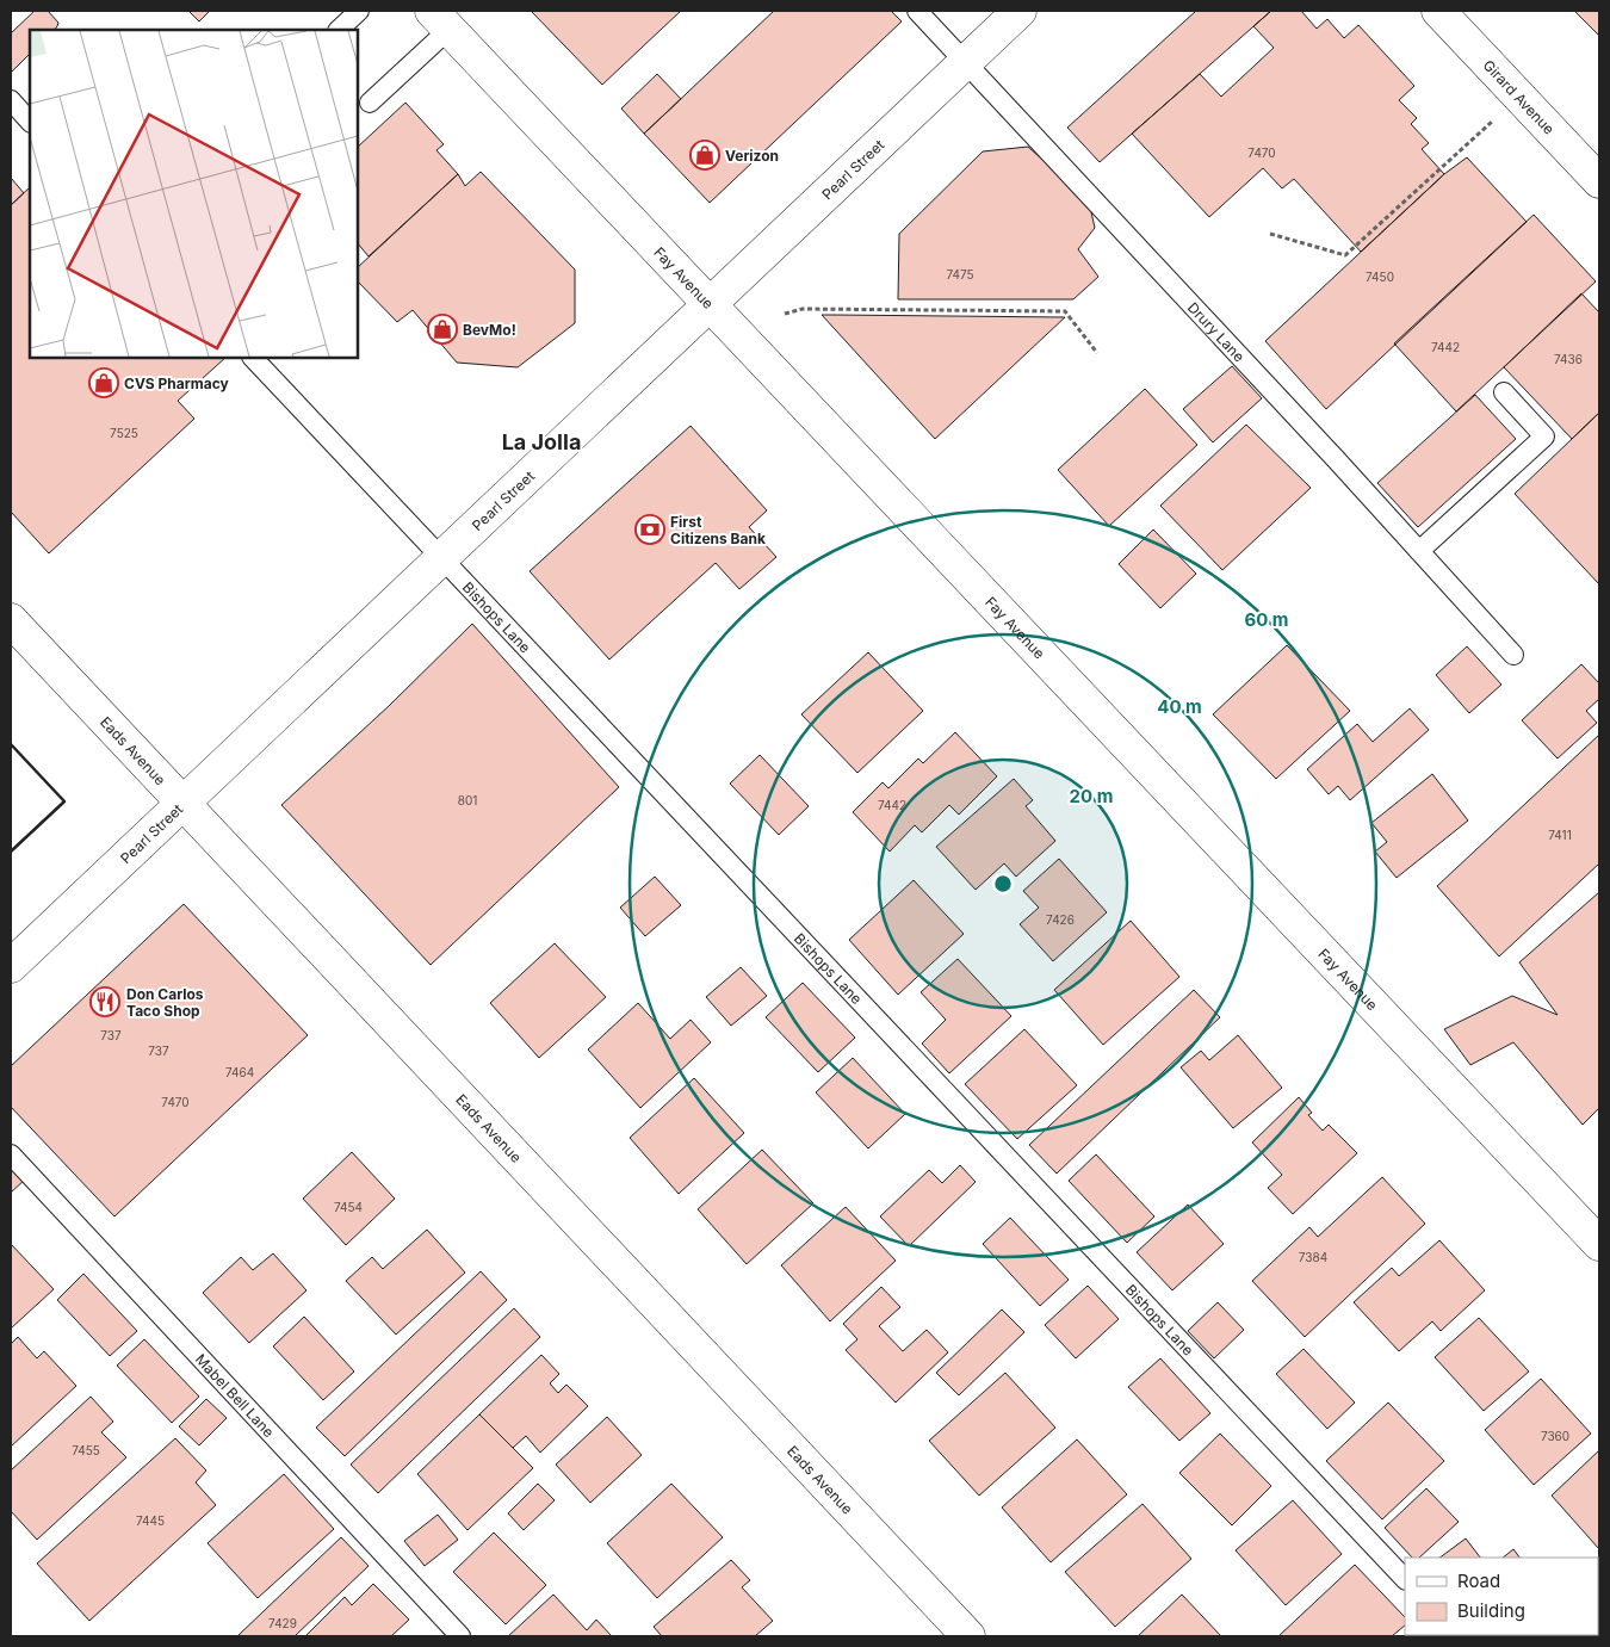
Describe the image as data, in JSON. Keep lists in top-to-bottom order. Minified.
{"streets":{"street":["Girard Avenue","Pearl Street","Fay Avenue","Eads Avenue"],"lane":["Drury Lane","Bishops Lane","Mabel Bell Lane"]},"crossings":[["Pearl Street","Fay Avenue"],["Pearl Street","Drury Lane"],["Pearl Street","Bishops Lane"],["Pearl Street","Eads Avenue"]],"districts":["La Jolla"],"places":{"shop":["Verizon","BevMo!","CVS Pharmacy"],"bank":["First Citizens Bank"],"restaurant":["Don Carlos Taco Shop"]},"house_numbers":["7470","7475","7450","7442","7436","7525","801","7442","7411","7426","737","737","7464","7470","7454","7384","7360","7455","7445","7429"],"legend":["Road","Building"],"rings":["60 m","40 m","20 m"]}
